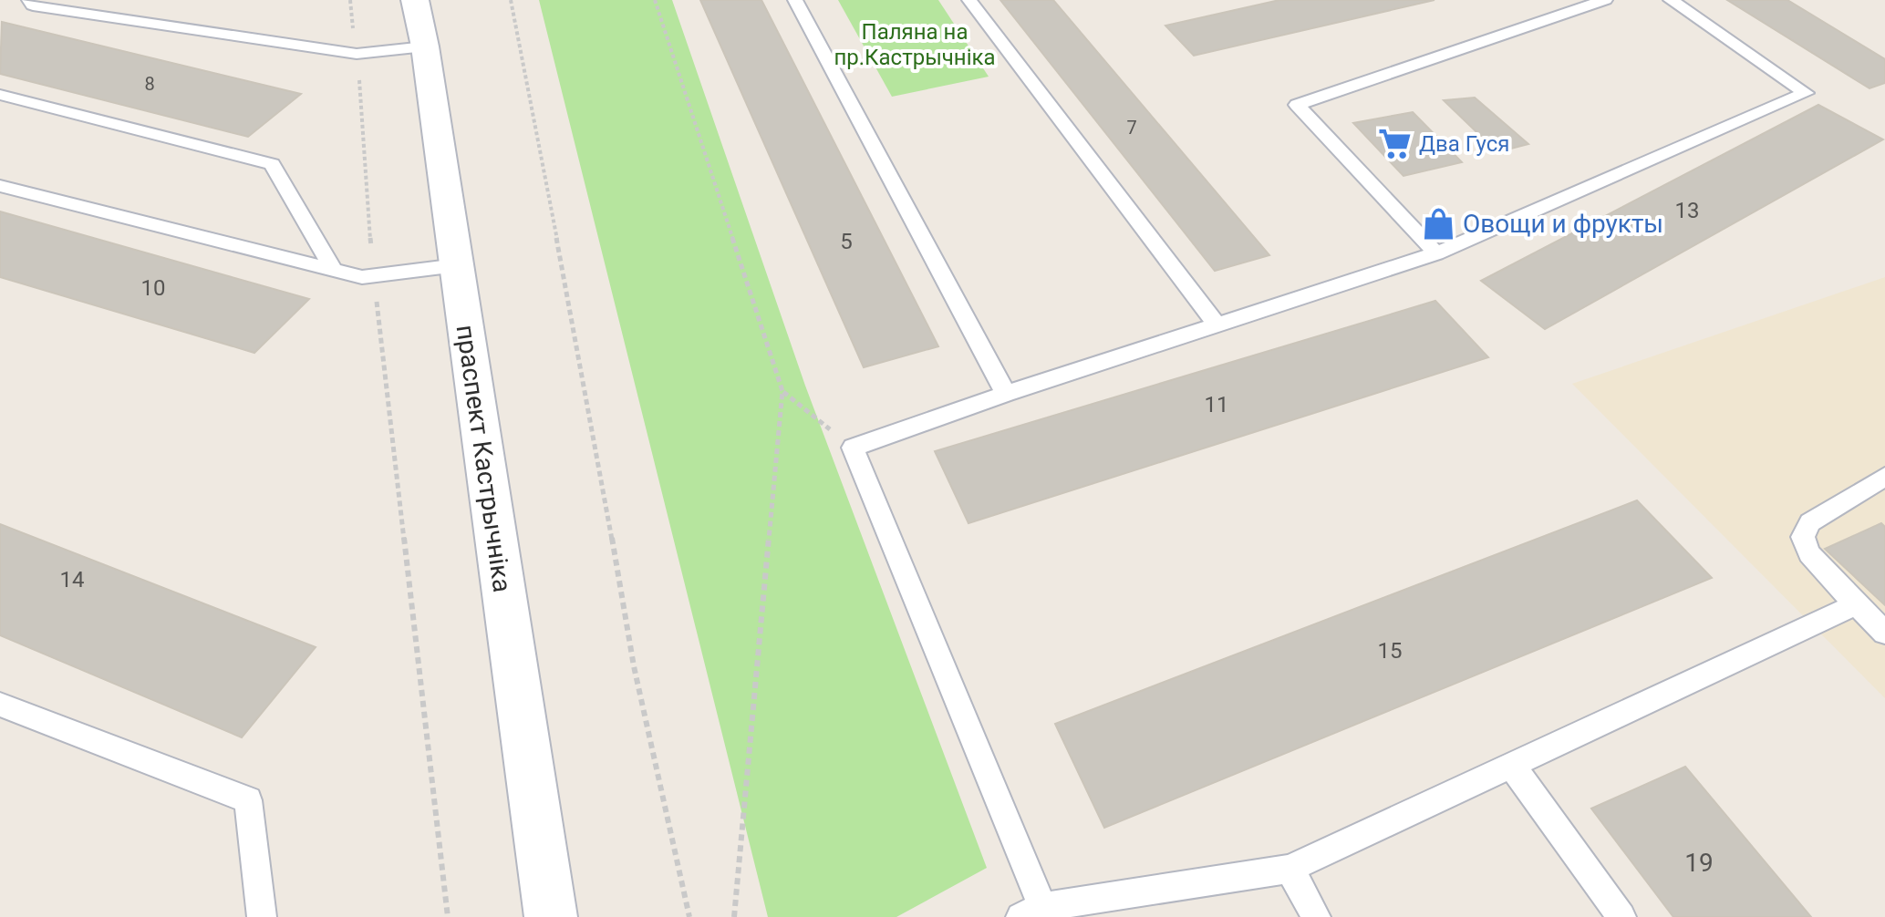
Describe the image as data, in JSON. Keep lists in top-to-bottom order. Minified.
{"streets":{"main road":["праспект Кастрычніка"]},"parks":["Паляна на пр.Кастрычніка"],"places":{"supermarket":["Два Гуся"],"shop":["Овощи и фрукты"]},"house_numbers":["8","7","13","5","10","11","14","15","19"]}
